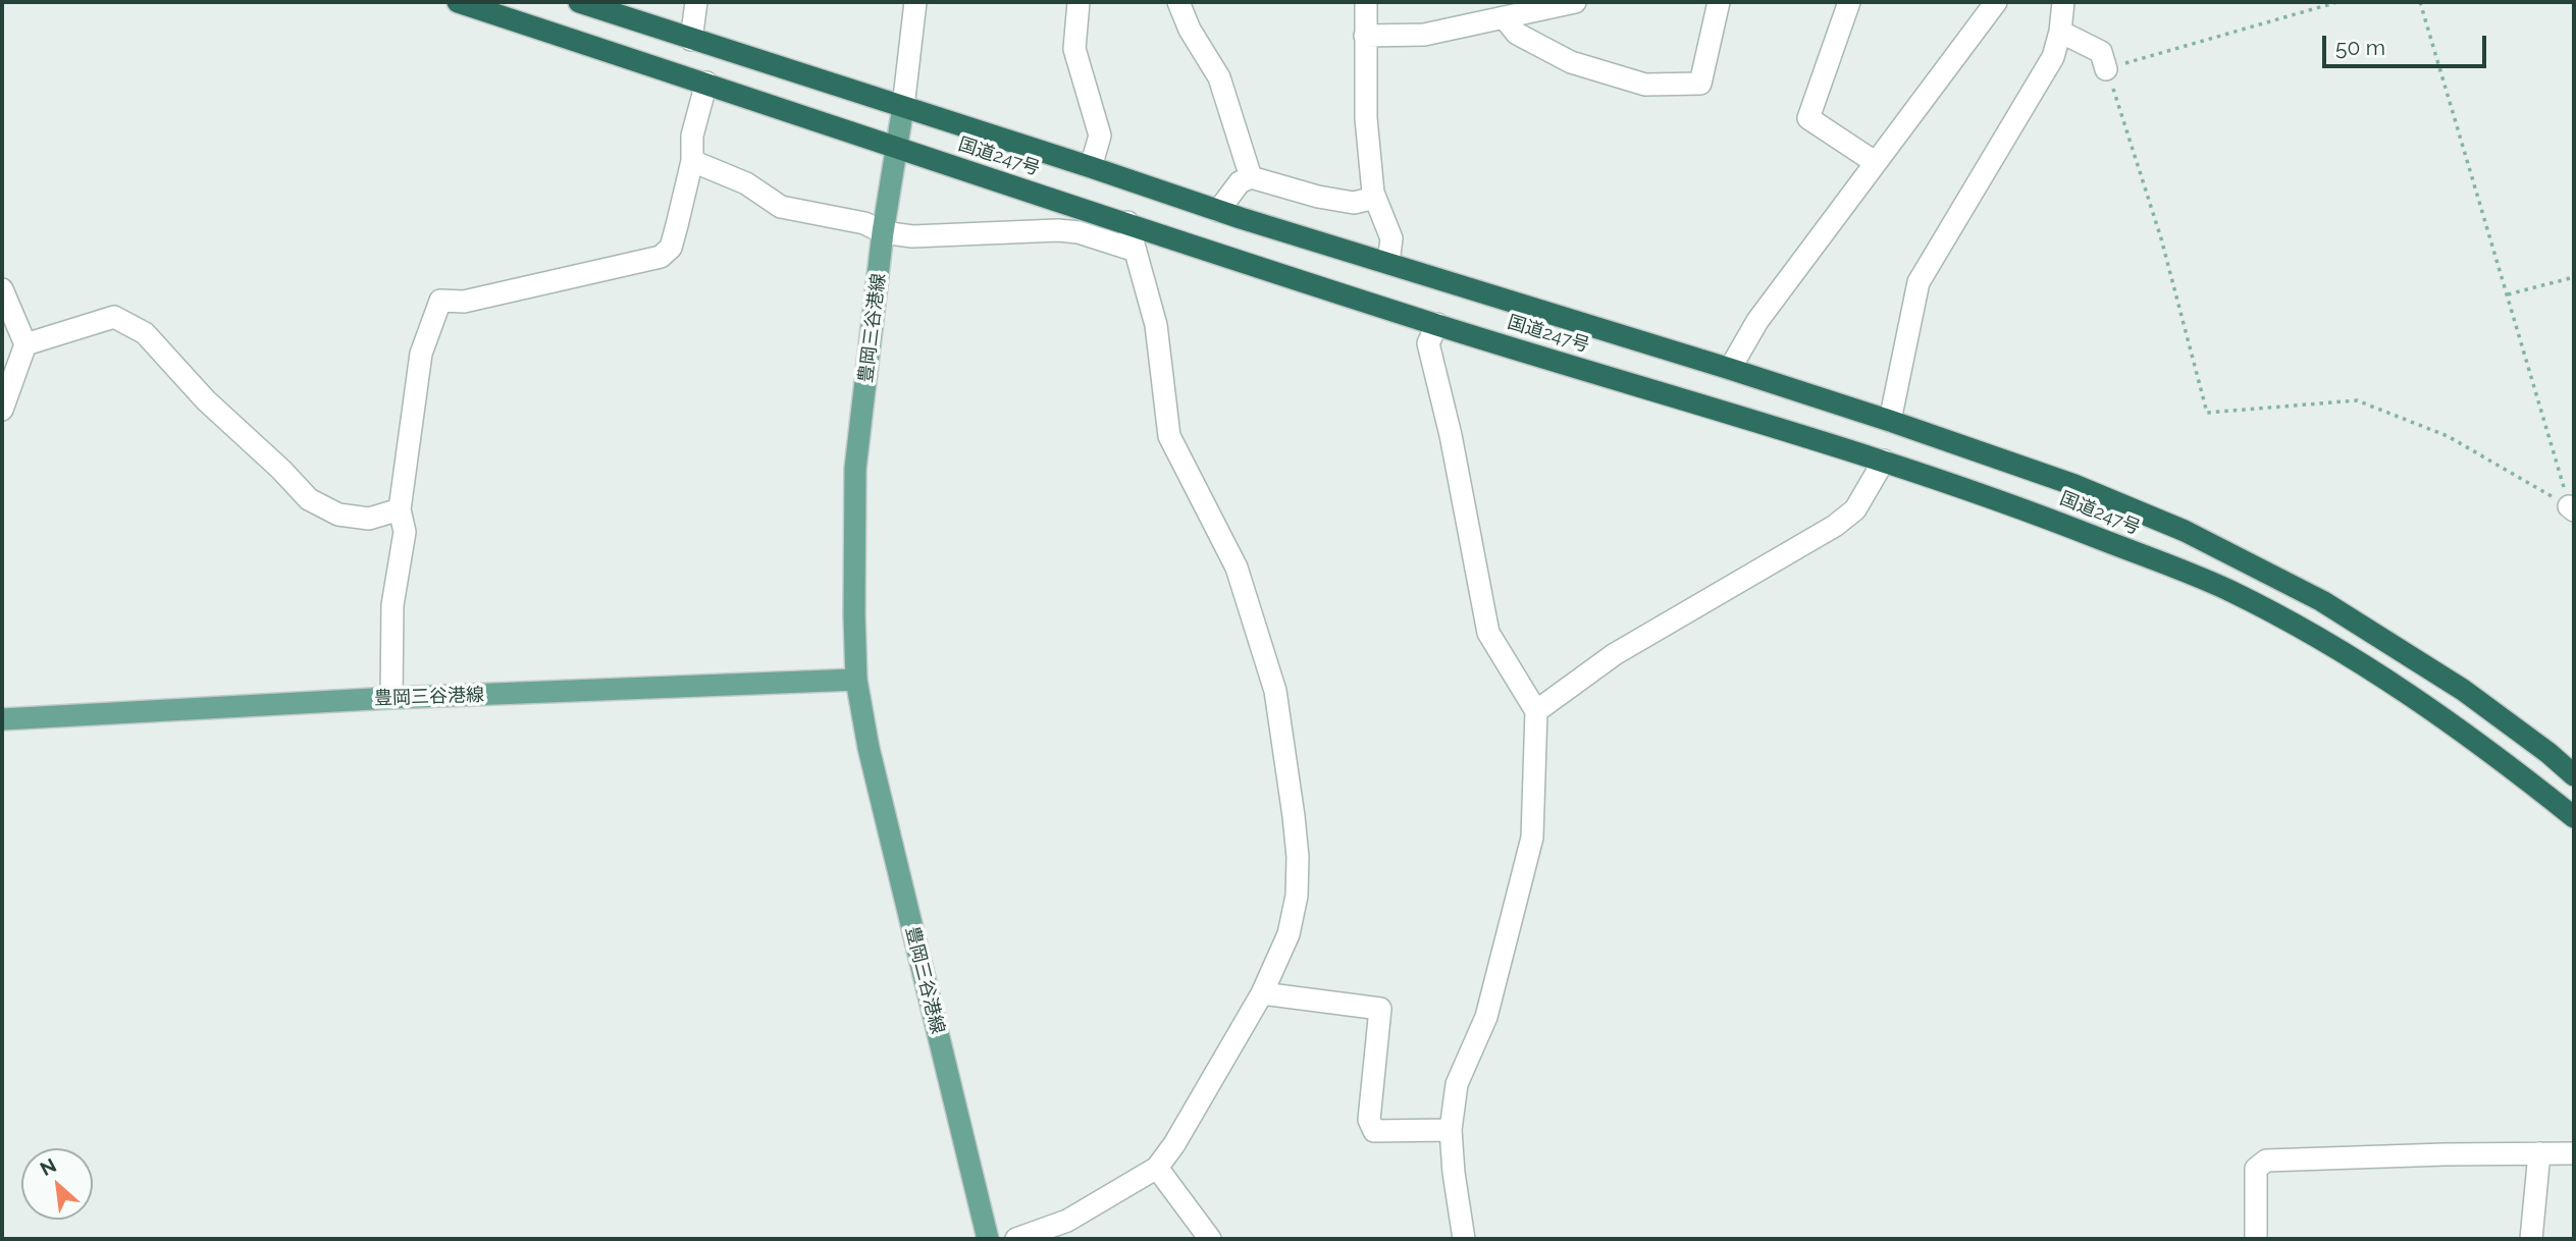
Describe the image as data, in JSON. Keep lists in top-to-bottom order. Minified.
{"streets":{"highway":["国道247号"],"main road":["豊岡三谷港線"]},"crossings":[["国道247号","豊岡三谷港線"]],"scale_bar":"50 m","north":"top left"}
